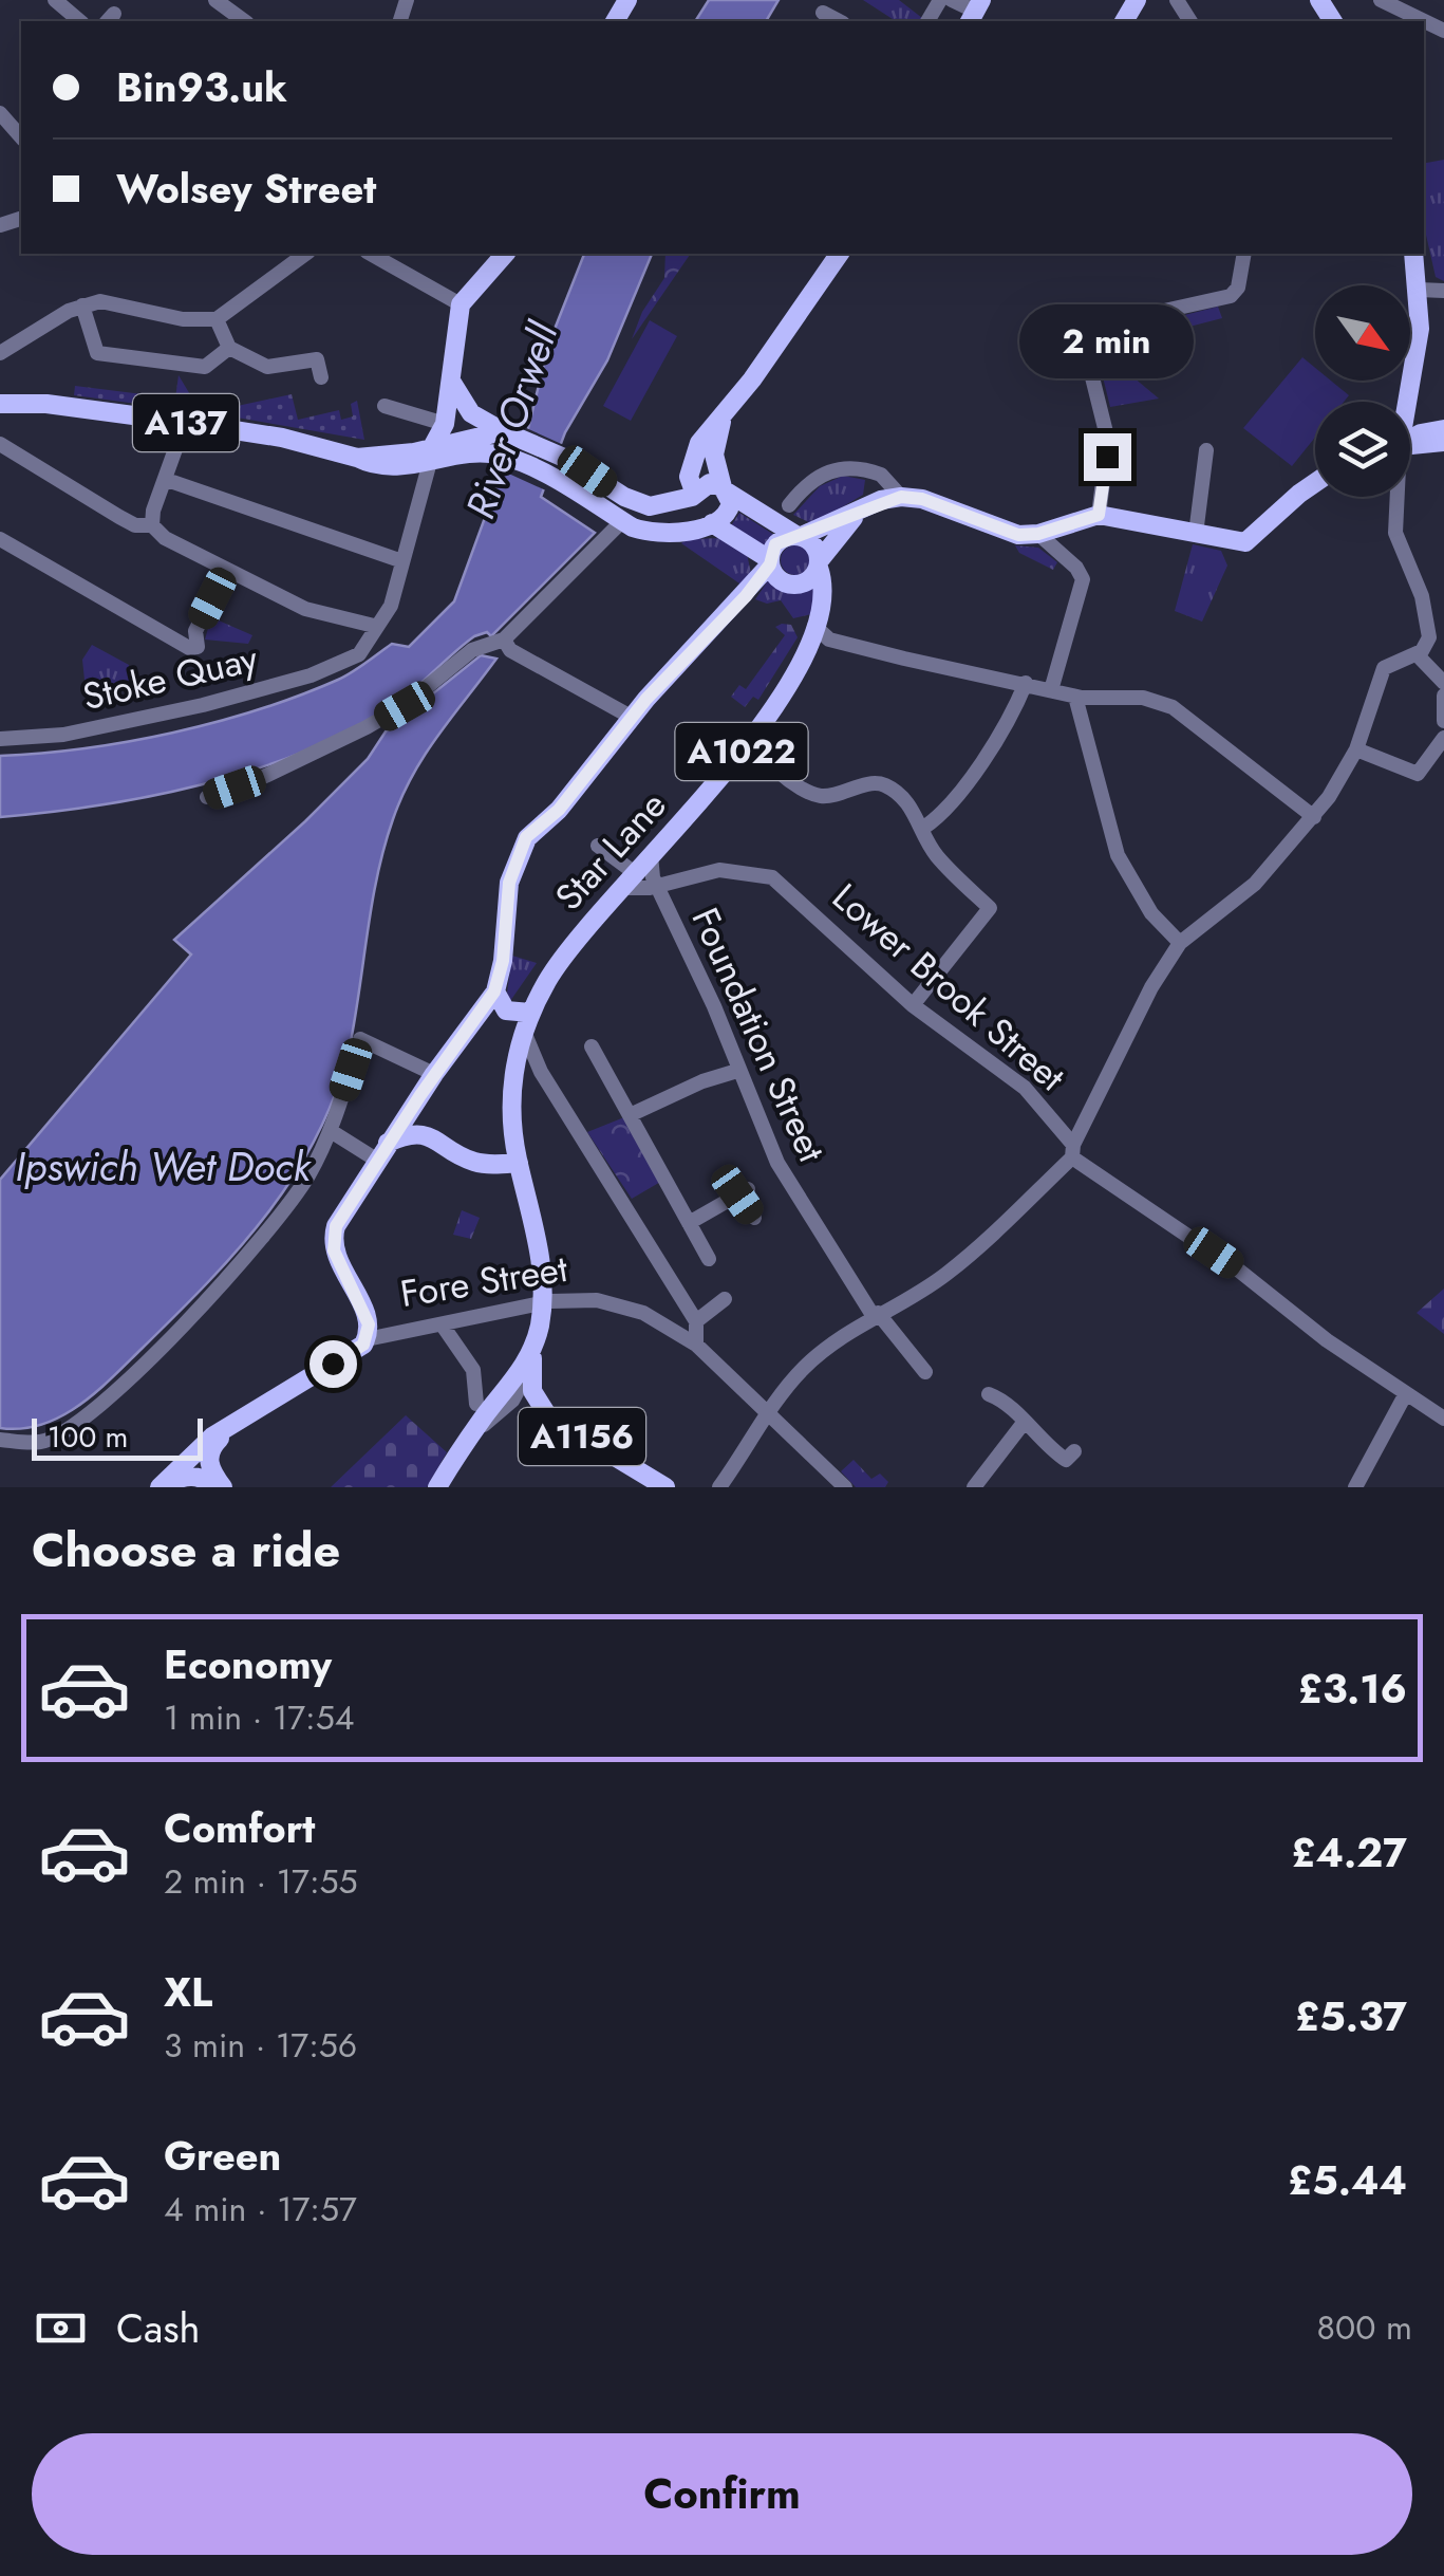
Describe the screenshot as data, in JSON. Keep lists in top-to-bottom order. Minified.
{"streets":{"main road":["A137","A1022","Star Lane","Fore Street","A1156"],"street":["Stoke Quay","Lower Brook Street","Foundation Street"]},"crossings":[["A1022","Star Lane"],["Star Lane","Lower Brook Street"],["Star Lane","Fore Street"],["Star Lane","A1156"],["Lower Brook Street","Foundation Street"]],"water":["River Orwell","Ipswich Wet Dock"],"scale_bar":"100 m","north":"bottom right","page":{"banner":["Bin93.uk","Wolsey Street"],"bubble":"2 min","scale":"100 m","heading":"Choose a ride","list":[{"name":"Economy","note":"1 min · 17:54","value":"£3.16"},{"name":"Comfort","note":"2 min · 17:55","value":"£4.27"},{"name":"XL","note":"3 min · 17:56","value":"£5.37"},{"name":"Green","note":"4 min · 17:57","value":"£5.44"}],"pay":["Cash","800 m"],"buttons":"Confirm"}}
